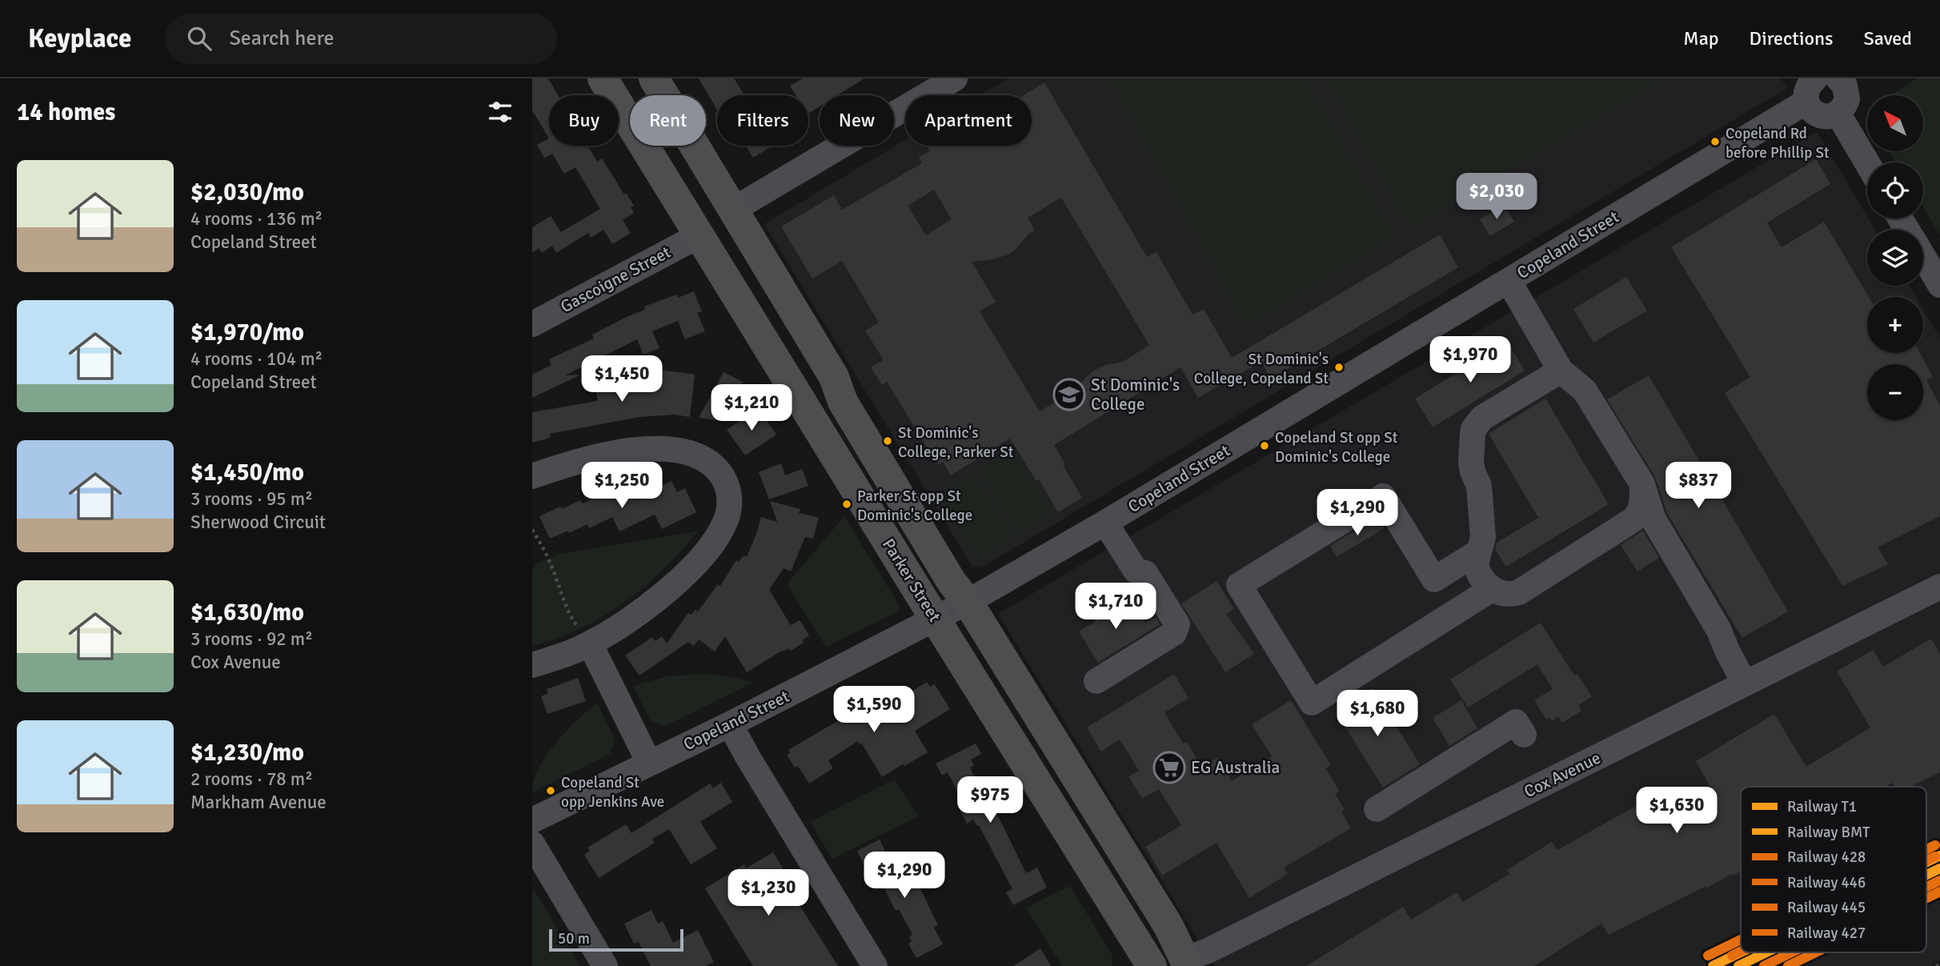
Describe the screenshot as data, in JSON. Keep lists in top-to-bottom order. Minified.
{"streets":{"highway":["Parker Street"],"street":["Copeland Street","Gascoigne Street","Cox Avenue"]},"crossings":[["Copeland Street","Parker Street"],["Gascoigne Street","Parker Street"],["Parker Street","Cox Avenue"]],"places":{"other":["Copeland Rd before Phillip St","St Dominic's College, Copeland St","St Dominic's College, Parker St","Copeland St opp St Dominic's College","Parker St opp St Dominic's College","Copeland St opp Jenkins Ave"],"school or university":["St Dominic's College"],"supermarket":["EG Australia"]},"lines":["rail line 428","rail line T1","rail line 445","rail line BMT","rail line 446","rail line 427"],"legend":["Railway T1","Railway BMT","Railway 428","Railway 446","Railway 445","Railway 427"],"scale_bar":"50 m","north":"top left","page":{"header":"Keyplace","search":"Search here","nav":["Map","Directions","Saved"],"heading":"14 homes","map_buttons":["+","−"],"chip":["Buy","Rent","Filters","New","Apartment"],"list":[{"name":"$2,030/mo","note":"4 rooms · 136 m² · Copeland Street"},{"name":"$1,970/mo","note":"4 rooms · 104 m² · Copeland Street"},{"name":"$1,450/mo","note":"3 rooms · 95 m² · Sherwood Circuit"},{"name":"$1,630/mo","note":"3 rooms · 92 m² · Cox Avenue"},{"name":"$1,230/mo","note":"2 rooms · 78 m² · Markham Avenue"}],"price":["$2,030","$1,970","$1,450","$1,210","$1,250","$837","$1,290","$1,710","$1,590","$1,680","$975","$1,630","$1,290","$1,230"],"scale":"50 m"}}
